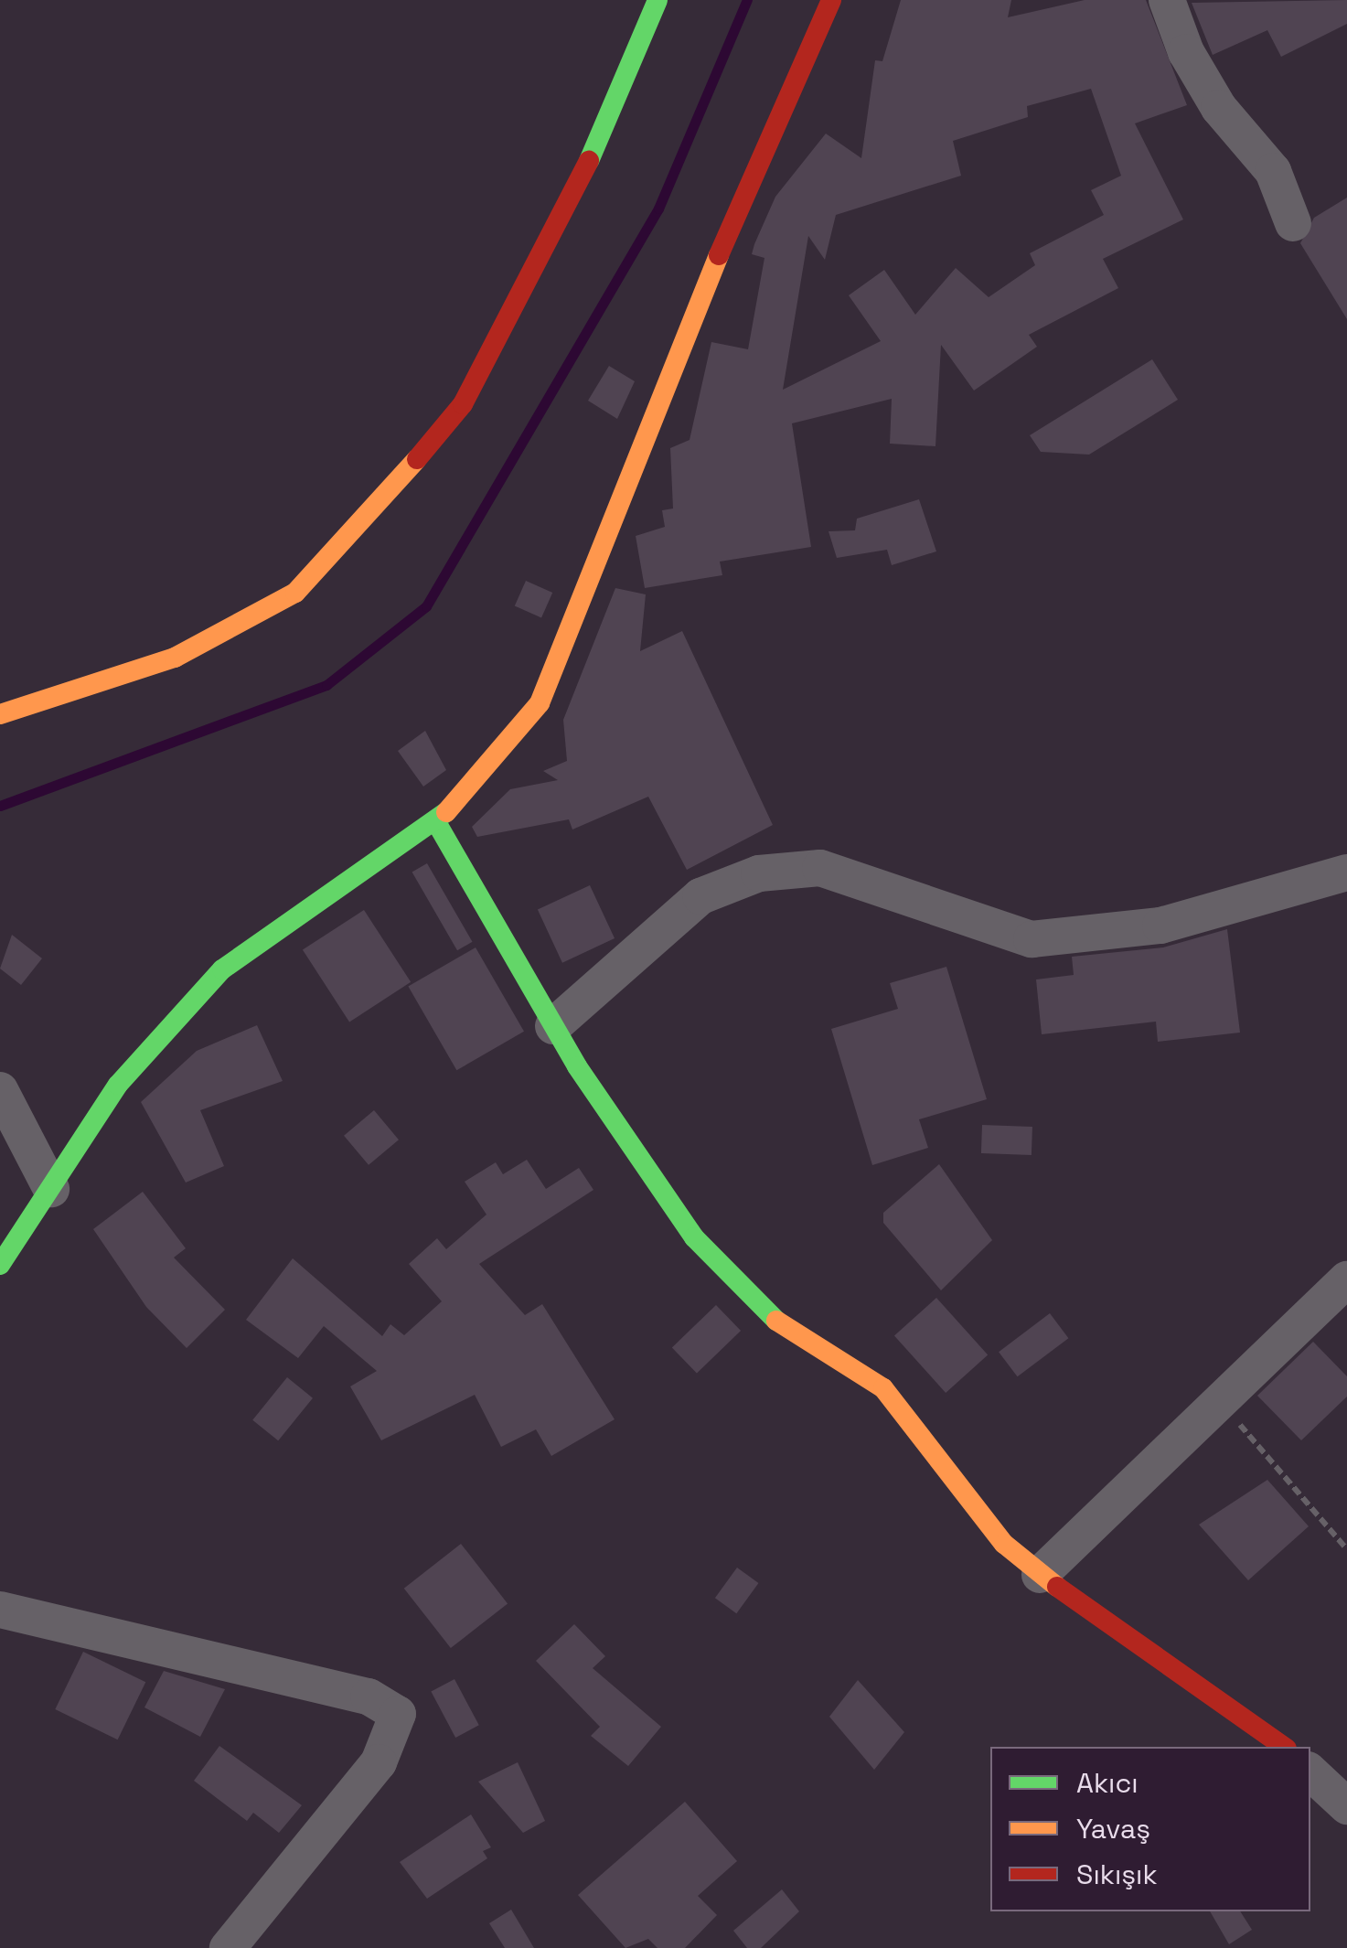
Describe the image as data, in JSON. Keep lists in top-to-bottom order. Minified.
{"legend":["Akıcı","Yavaş","Sıkışık"]}
